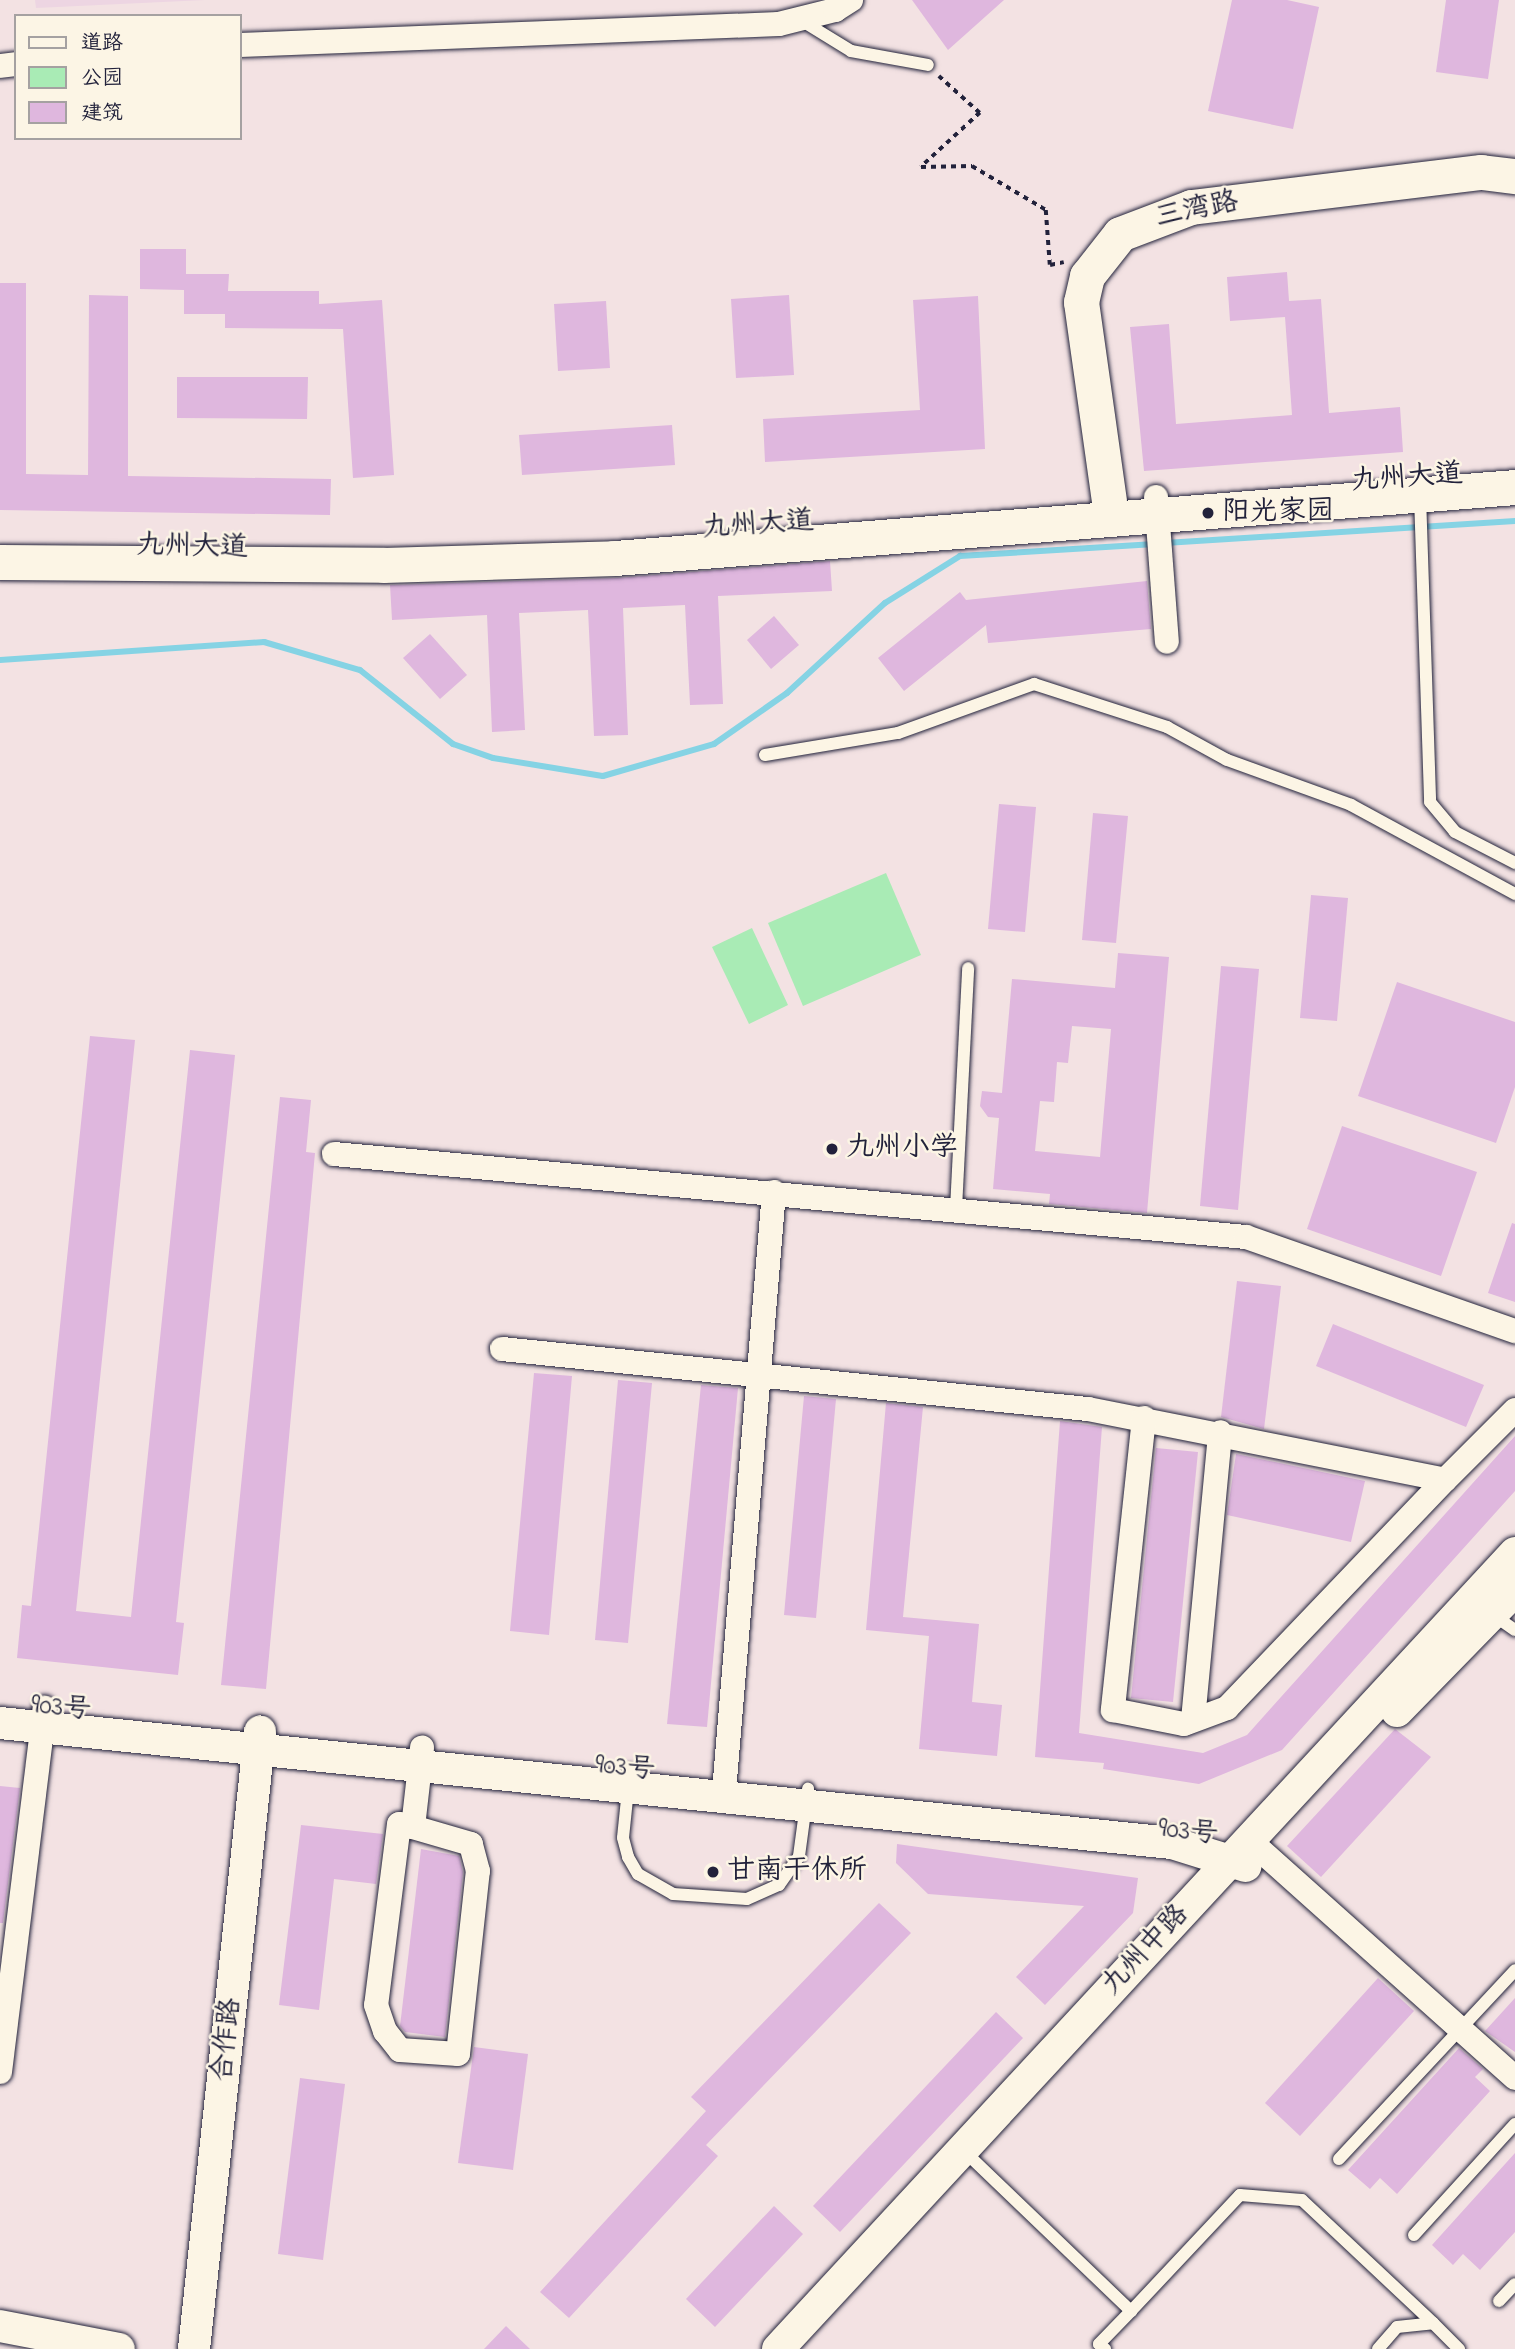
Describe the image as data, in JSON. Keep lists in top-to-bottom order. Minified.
{"streets":{"main road":["三湾路","九州大道"],"street":["903号","九州中路","合作路"]},"crossings":[["903号","九州中路"],["903号","合作路"]],"places":["阳光家园","九州小学","甘南干休所"],"legend":["道路","公园","建筑"]}
